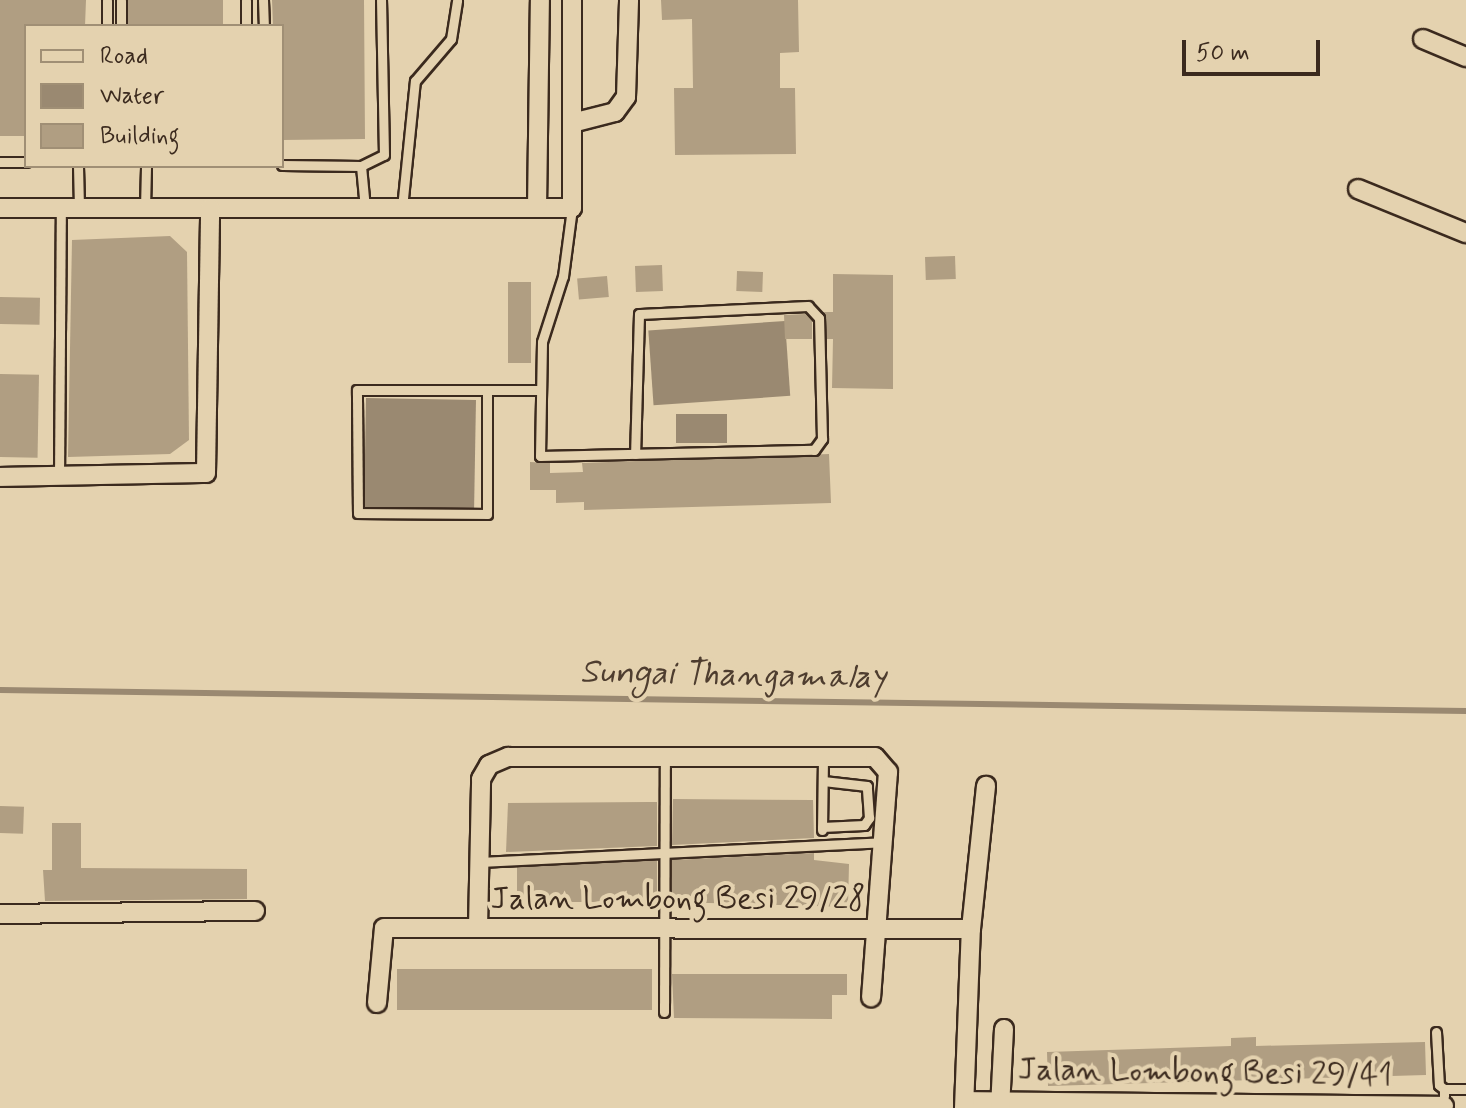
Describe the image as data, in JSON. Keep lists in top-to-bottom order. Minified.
{"streets":{"street":["Jalan Lombong Besi 29/28","Jalan Lombong Besi 29/41"]},"water":["Sungai Thangamalay"],"legend":["Road","Water","Building"],"scale_bar":"50 m"}
